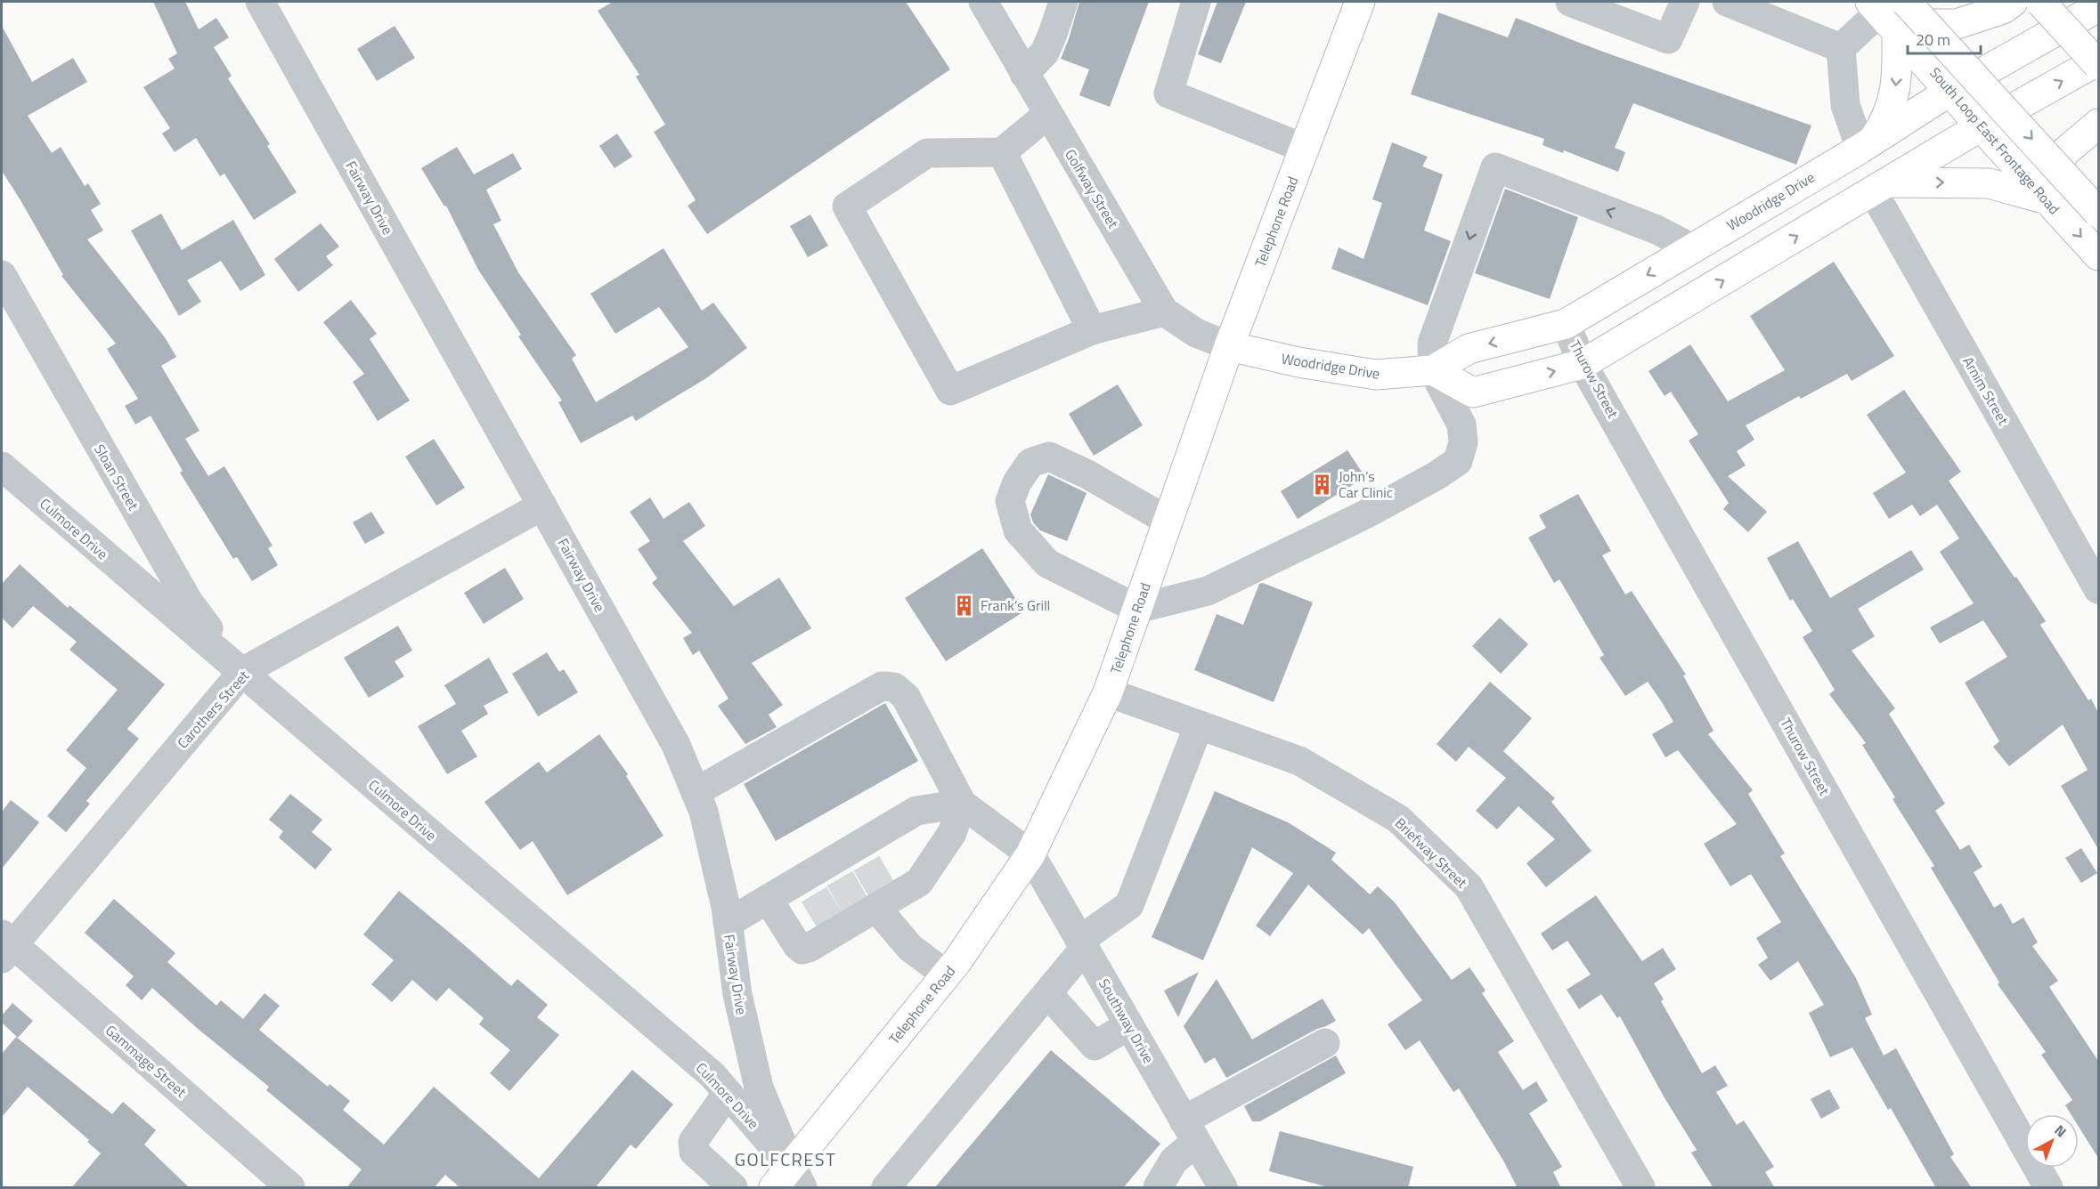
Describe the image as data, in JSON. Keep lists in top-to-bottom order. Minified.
{"streets":{"main road":["South Loop East Frontage Road","Woodridge Drive","Telephone Road"],"street":["Golfway Street","Fairway Drive","Thurow Street","Arnim Street","Sloan Street","Culmore Drive","Carothers Street","Briefway Street","Southway Drive","Gammage Street"]},"crossings":[["South Loop East Frontage Road","Woodridge Drive"],["Golfway Street","Woodridge Drive"],["Golfway Street","Telephone Road"],["Fairway Drive","Telephone Road"],["Fairway Drive","Culmore Drive"],["Fairway Drive","Carothers Street"],["Woodridge Drive","Telephone Road"],["Woodridge Drive","Thurow Street"],["Telephone Road","Culmore Drive"],["Telephone Road","Briefway Street"],["Telephone Road","Southway Drive"],["Sloan Street","Culmore Drive"],["Sloan Street","Carothers Street"],["Culmore Drive","Carothers Street"],["Carothers Street","Gammage Street"]],"districts":["GOLFCREST"],"places":{"building":["John’s Car Clinic","Frank’s Grill"]},"scale_bar":"20 m","north":"top right"}
